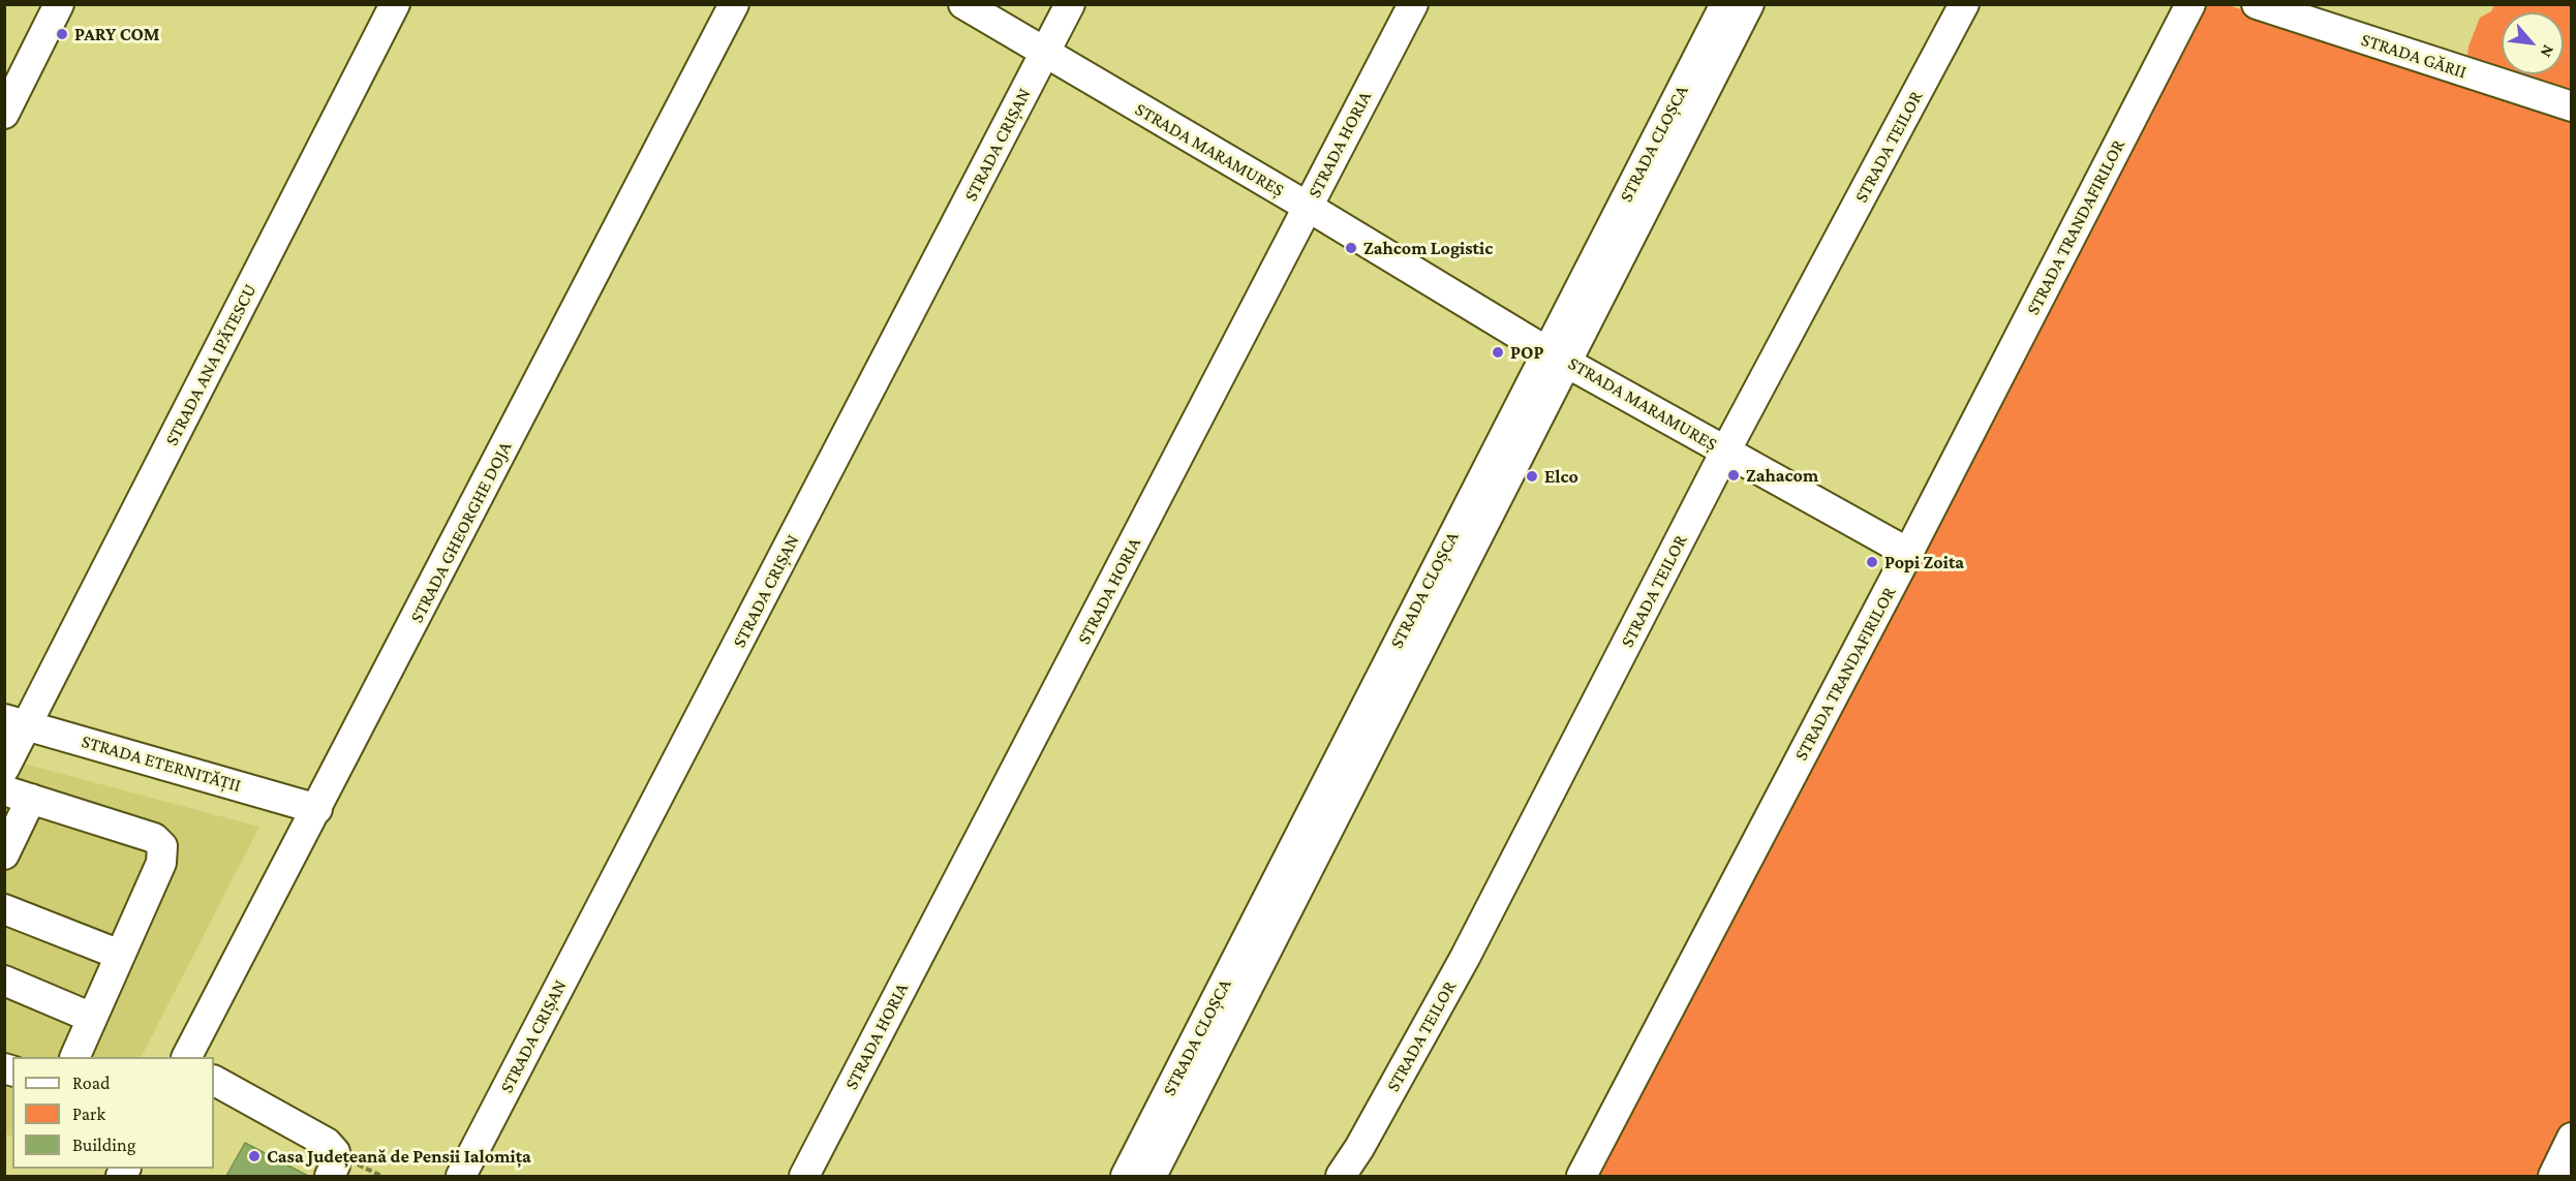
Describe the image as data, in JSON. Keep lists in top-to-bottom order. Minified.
{"streets":{"street":["STRADA GĂRII","STRADA CLOȘCA","STRADA CRIȘAN","STRADA HORIA","STRADA TEILOR","STRADA MARAMUREȘ","STRADA TRANDAFIRILOR","STRADA ANA IPĂTESCU","STRADA GHEORGHE DOJA","STRADA ETERNITĂȚII"]},"crossings":[["STRADA CLOȘCA","STRADA MARAMUREȘ"],["STRADA CRIȘAN","STRADA MARAMUREȘ"],["STRADA HORIA","STRADA MARAMUREȘ"],["STRADA TEILOR","STRADA MARAMUREȘ"],["STRADA MARAMUREȘ","STRADA TRANDAFIRILOR"],["STRADA ANA IPĂTESCU","STRADA ETERNITĂȚII"],["STRADA GHEORGHE DOJA","STRADA ETERNITĂȚII"]],"places":["PARY COM","Zahcom Logistic","POP","Zahacom","Elco","Popi Zoita","Casa Județeană de Pensii Ialomița"],"legend":["Road","Park","Building"],"north":"bottom right"}
